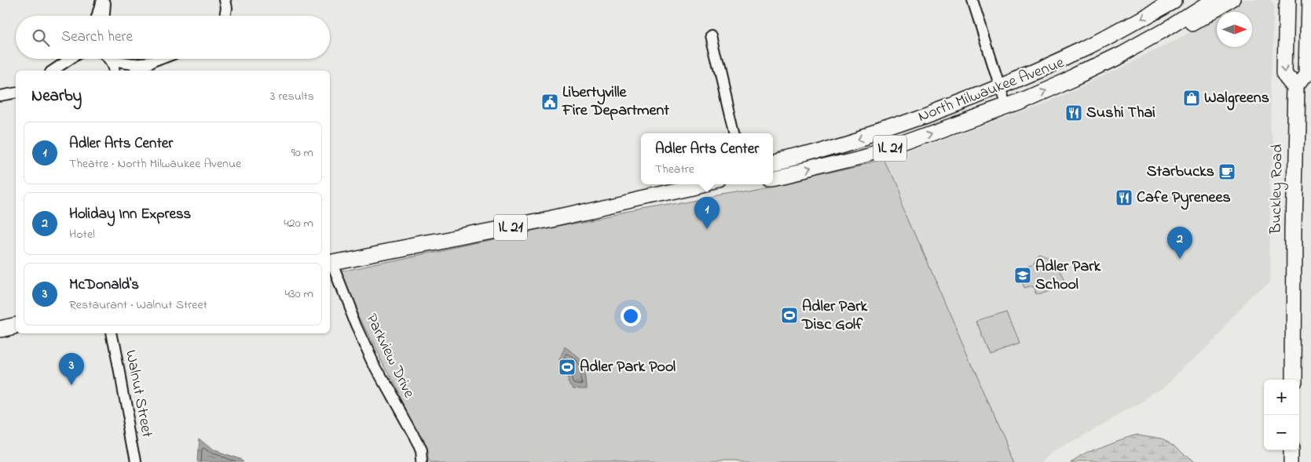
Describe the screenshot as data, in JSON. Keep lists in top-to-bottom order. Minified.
{"streets":{"main road":["North Milwaukee Avenue","IL 21","Buckley Road"],"street":["Parkview Drive","Walnut Street"]},"crossings":[["IL 21","Parkview Drive"]],"places":{"shop":["Walgreens"],"public building":["Libertyville Fire Department"],"restaurant":["Sushi Thai","Cafe Pyrenees"],"cafe":["Starbucks"],"school or university":["Adler Park School"],"sports":["Adler Park Disc Golf","Adler Park Pool"]},"north":"right","page":{"search":"Search here","heading":["Nearby","3 results"],"list":[{"mark":"1","name":"Adler Arts Center","note":"Theatre · North Milwaukee Avenue","value":"90 m"},{"mark":"2","name":"Holiday Inn Express","note":"Hotel","value":"420 m"},{"mark":"3","name":"McDonald's","note":"Restaurant · Walnut Street","value":"430 m"}],"popup":["Adler Arts Center","Theatre"],"pins":["1","2","3"],"map_buttons":["+","−"]}}
